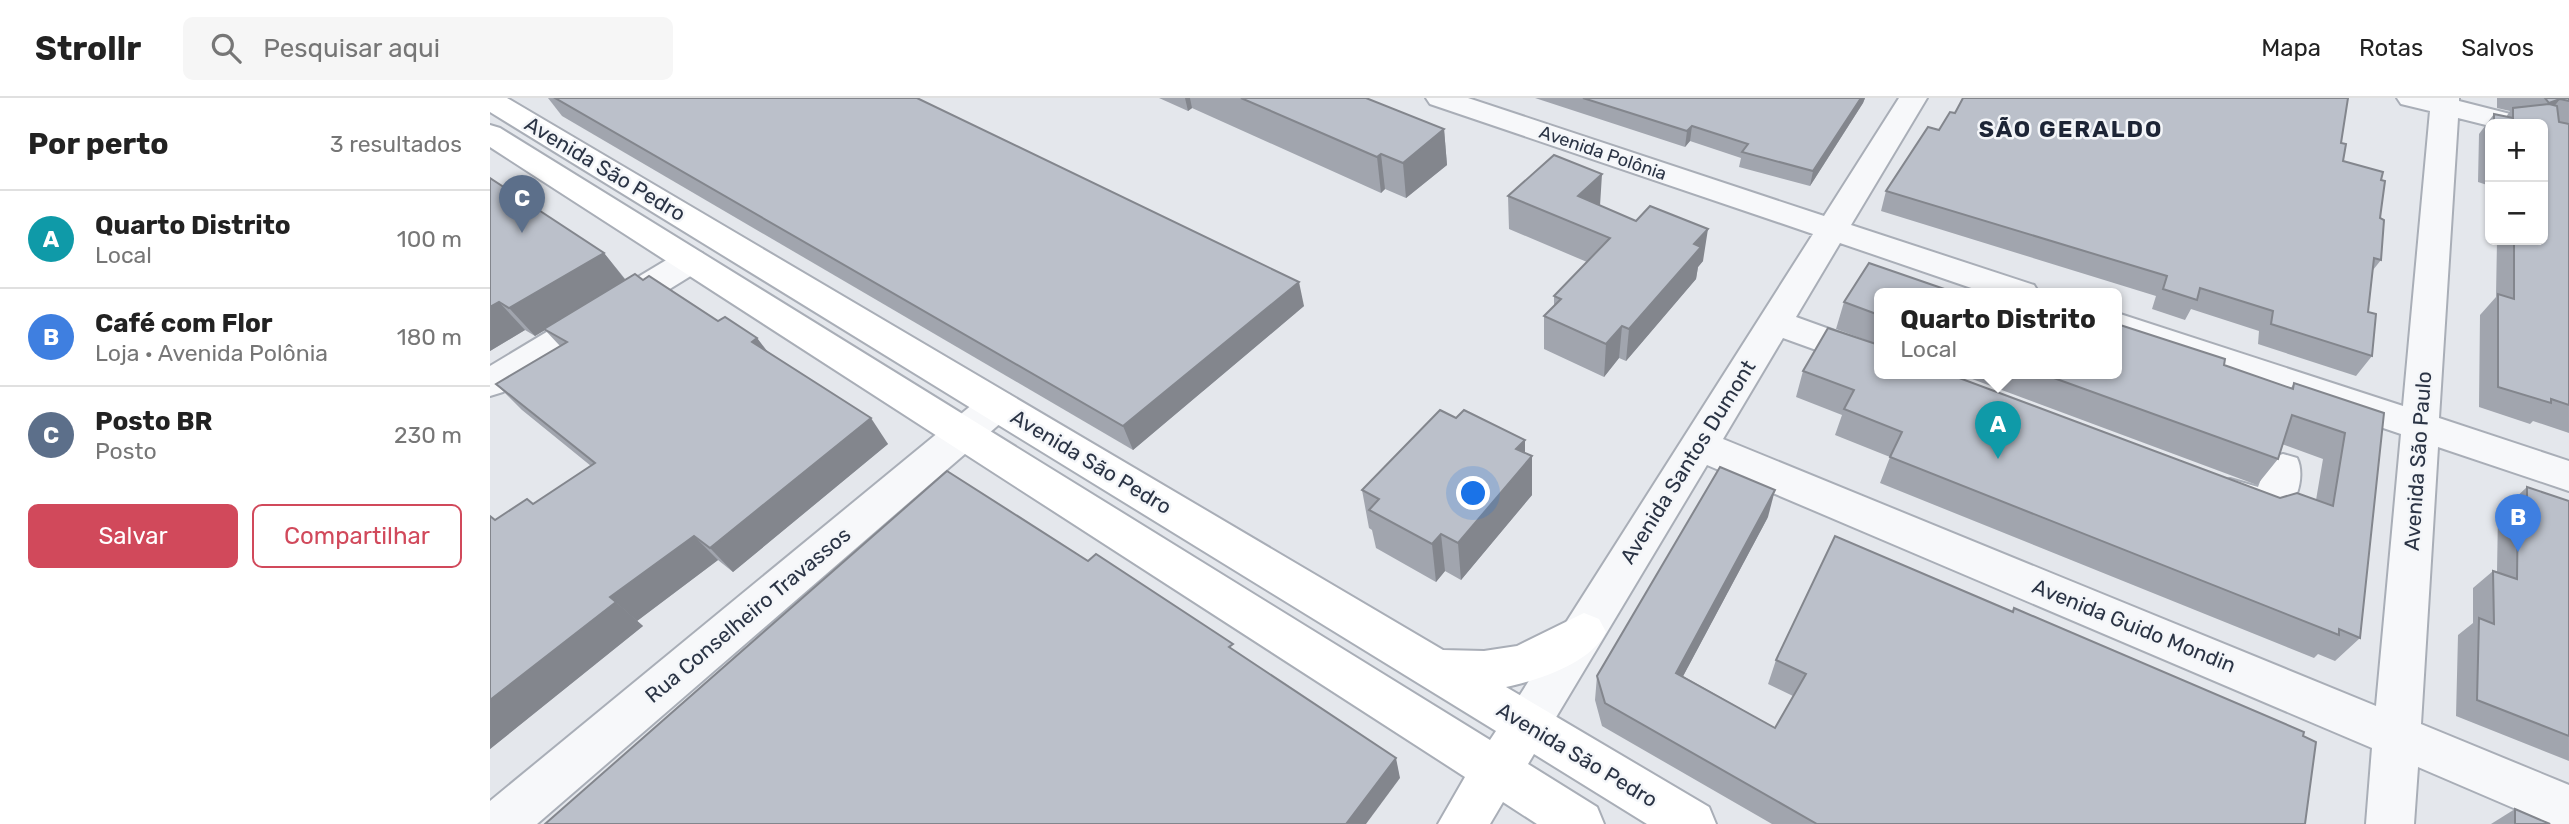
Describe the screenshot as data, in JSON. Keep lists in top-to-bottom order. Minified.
{"streets":{"street":["Avenida Polônia","Avenida São Pedro","Avenida São Paulo","Avenida Santos Dumont","Rua Conselheiro Travassos","Avenida Guido Mondin"]},"crossings":[["Avenida Polônia","Avenida Santos Dumont"],["Avenida São Pedro","Avenida Santos Dumont"],["Avenida São Pedro","Rua Conselheiro Travassos"],["Avenida São Paulo","Avenida Guido Mondin"],["Avenida Santos Dumont","Avenida Guido Mondin"]],"districts":["SÃO GERALDO"],"page":{"header":"Strollr","search":"Pesquisar aqui","nav":["Mapa","Rotas","Salvos"],"heading":["Por perto","3 resultados"],"map_buttons":["+","−"],"pins":["C","A","B"],"list":[{"mark":"A","name":"Quarto Distrito","note":"Local","value":"100 m"},{"mark":"B","name":"Café com Flor","note":"Loja · Avenida Polônia","value":"180 m"},{"mark":"C","name":"Posto BR","note":"Posto","value":"230 m"}],"popup":["Quarto Distrito","Local"],"buttons":["Salvar","Compartilhar"]}}
